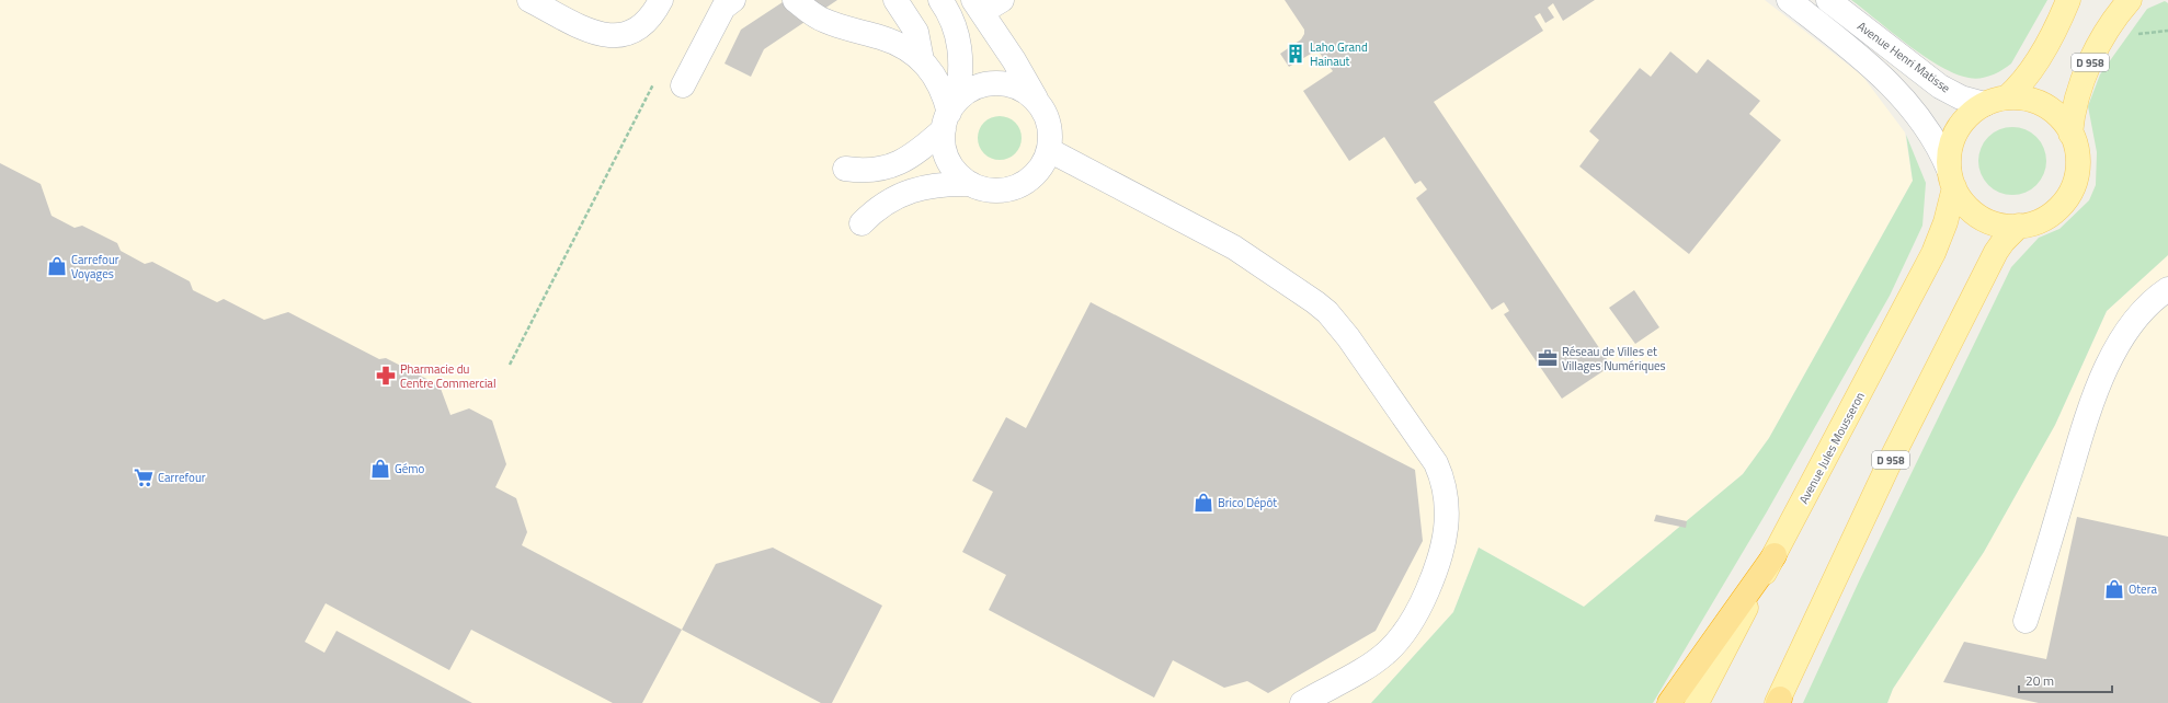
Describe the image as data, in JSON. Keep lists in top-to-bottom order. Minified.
{"streets":{"main road":["D 958","Avenue Jules Mousseron"],"street":["Avenue Henri Matisse"]},"crossings":[["Avenue Henri Matisse","D 958"],["Avenue Henri Matisse","Avenue Jules Mousseron"],["D 958","Avenue Jules Mousseron"]],"places":{"building":["Laho Grand Hainaut"],"shop":["Carrefour Voyages","Gémo","Brico Dépôt","Otera"],"office":["Réseau de Villes et Villages Numériques"],"pharmacy":["Pharmacie du Centre Commercial"],"supermarket":["Carrefour"]},"scale_bar":"20 m"}
